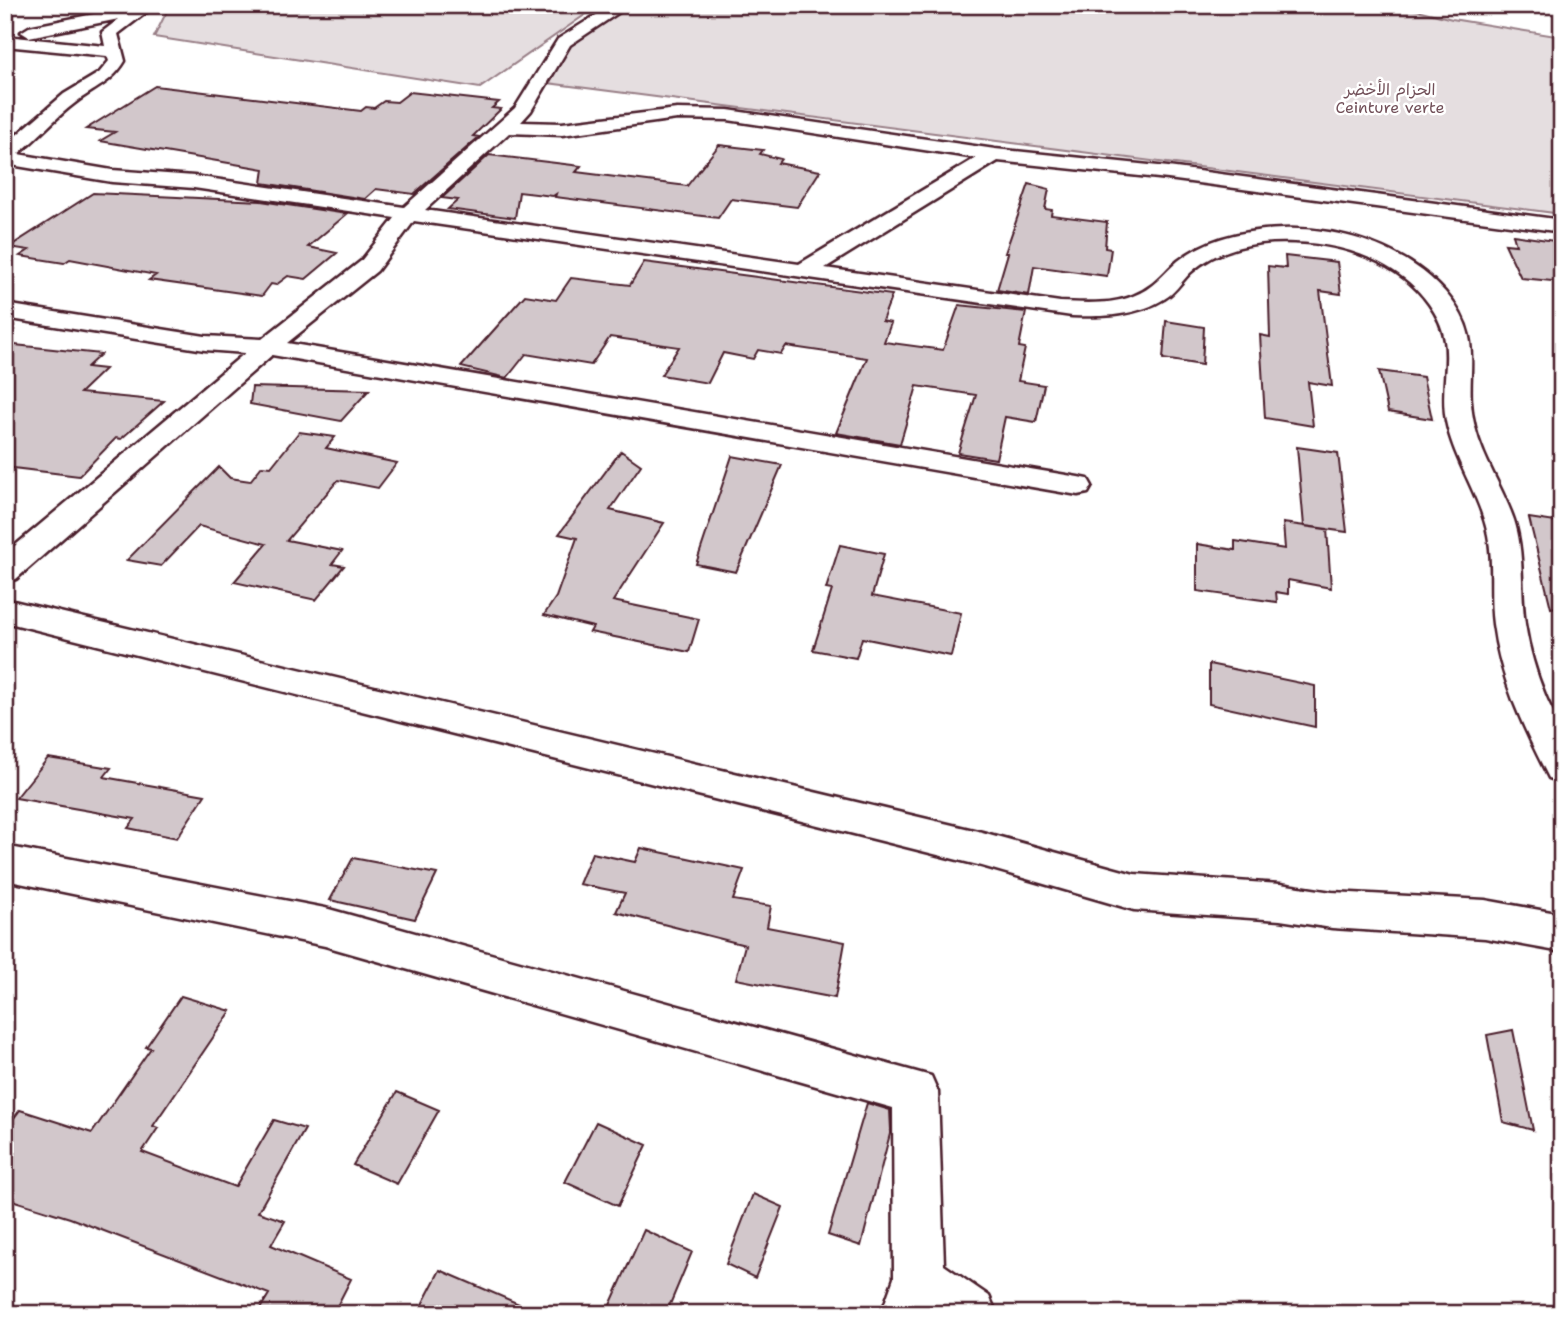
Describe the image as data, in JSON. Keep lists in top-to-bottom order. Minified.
{"parks":["الحزام الأخضر Ceinture verte"]}
